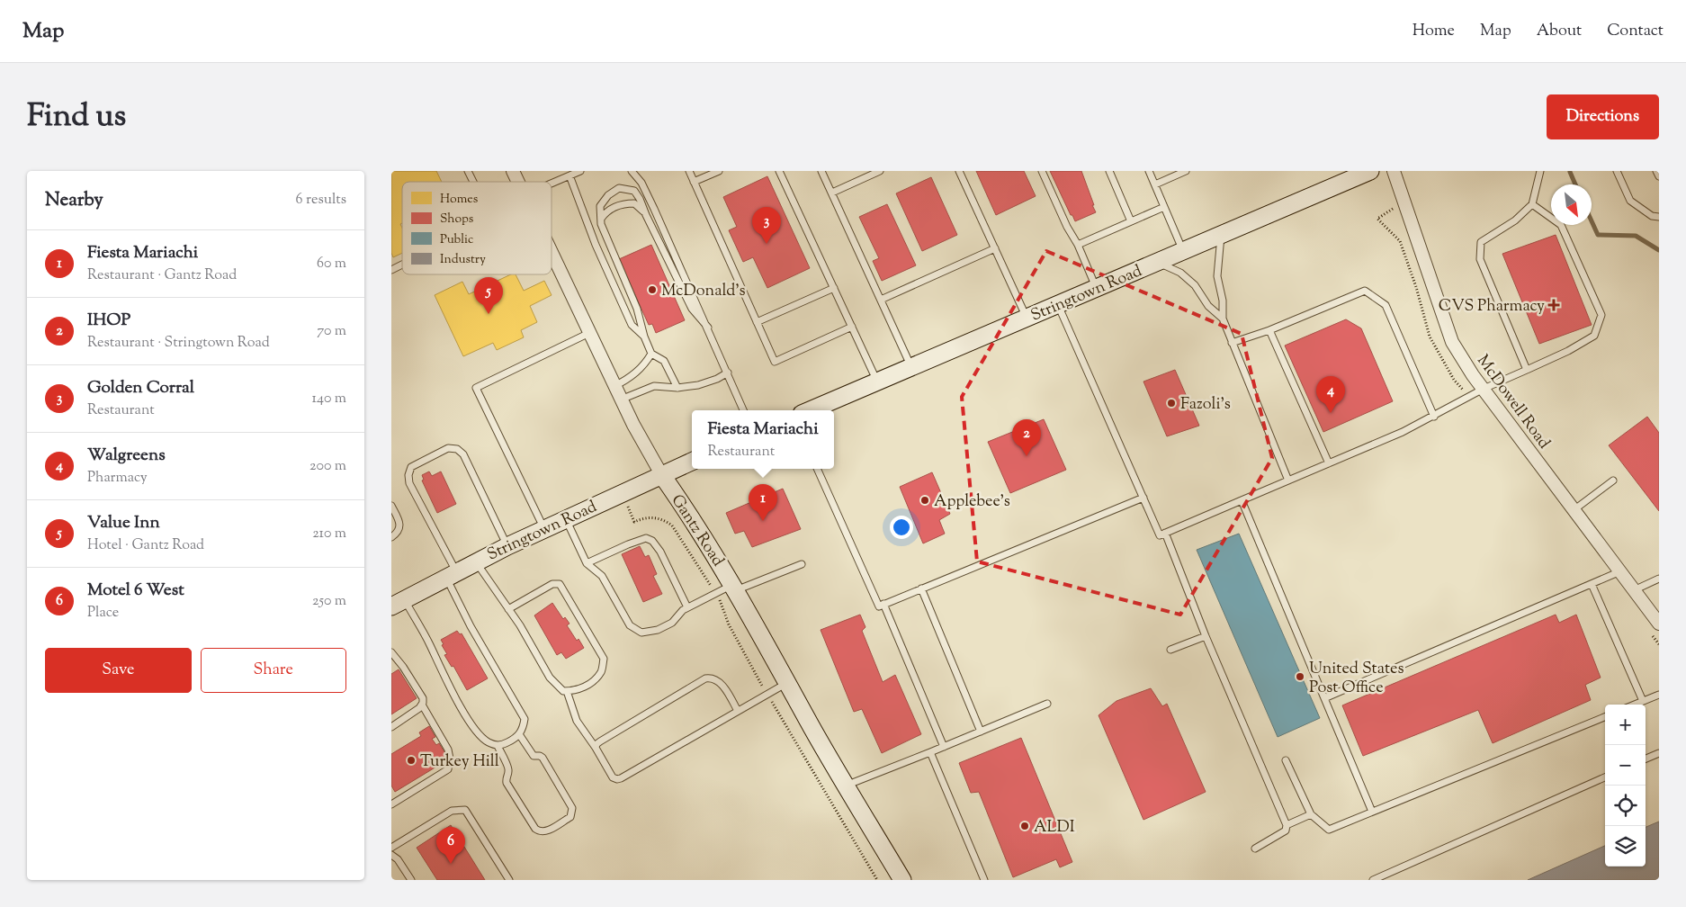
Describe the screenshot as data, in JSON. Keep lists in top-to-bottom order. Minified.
{"streets":{"main road":["Stringtown Road","Gantz Road"],"street":["McDowell Road"]},"crossings":[["Stringtown Road","Gantz Road"]],"places":{"other":["McDonald's","Fazoli's","Applebee's","United States Post Office","Turkey Hill","ALDI"],"health":["CVS Pharmacy"]},"legend":["Homes","Shops","Public","Industry"],"north":"bottom right","page":{"header":"Map","nav":["Home","Map","About","Contact"],"title":"Find us","buttons":["Directions",["Save","Share"]],"heading":["Nearby","6 results"],"pins":["3","5","4","2","1","6"],"list":[{"mark":"1","name":"Fiesta Mariachi","note":"Restaurant · Gantz Road","value":"60 m"},{"mark":"2","name":"IHOP","note":"Restaurant · Stringtown Road","value":"70 m"},{"mark":"3","name":"Golden Corral","note":"Restaurant","value":"140 m"},{"mark":"4","name":"Walgreens","note":"Pharmacy","value":"200 m"},{"mark":"5","name":"Value Inn","note":"Hotel · Gantz Road","value":"210 m"},{"mark":"6","name":"Motel 6 West","note":"Place","value":"250 m"}],"popup":["Fiesta Mariachi","Restaurant"],"map_buttons":["+","−"]}}
